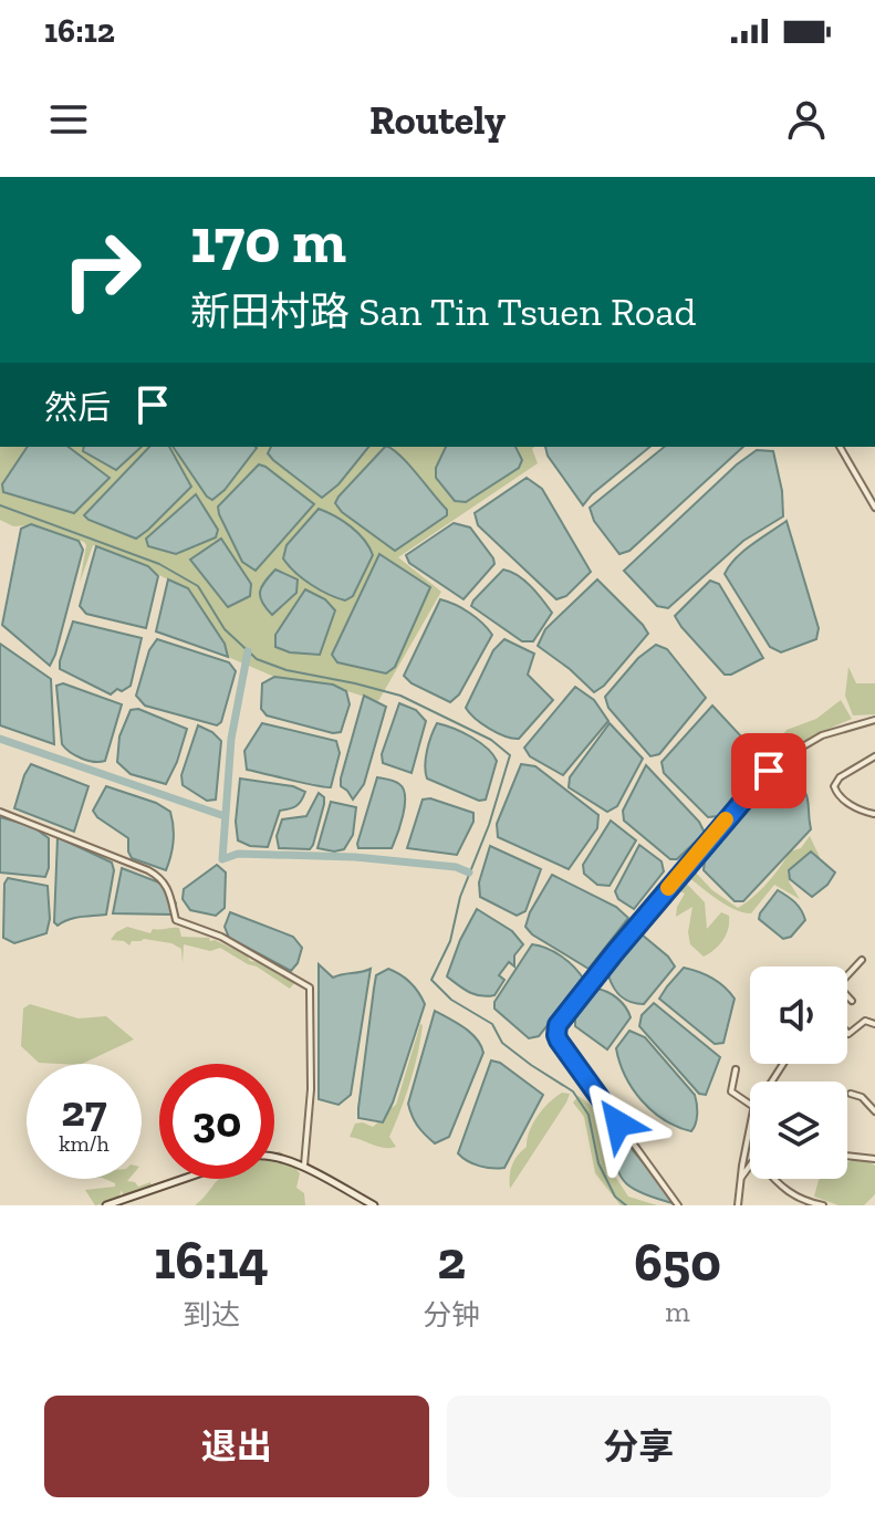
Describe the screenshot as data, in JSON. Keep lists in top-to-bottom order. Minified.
{"page":{"status":"16:12","header":"Routely","turn":["170 m","新田村路 San Tin Tsuen Road"],"then":"然后","speed":"27 km/h","limit":"30","eta":["16:14","到达","2","分钟","650","m"],"buttons":["退出","分享"]}}
